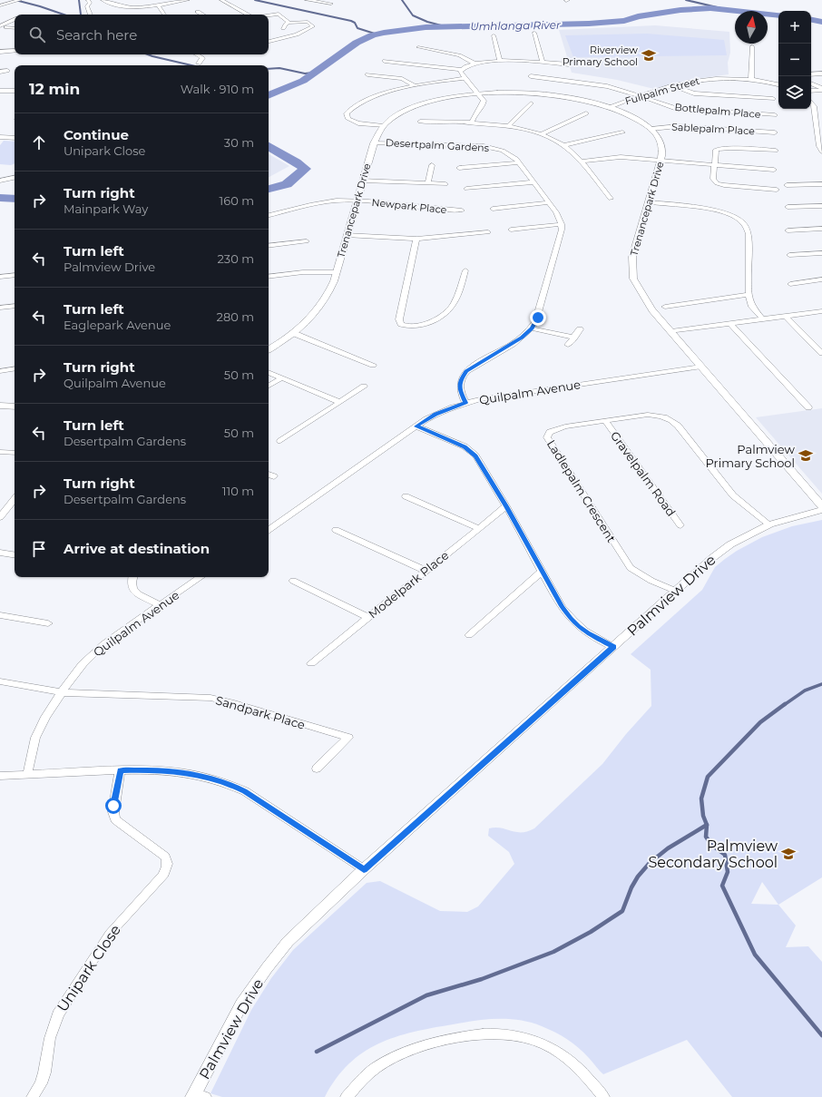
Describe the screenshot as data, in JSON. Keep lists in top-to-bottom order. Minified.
{"streets":{"street":["Fullpalm Street","Bottlepalm Place","Sablepalm Place","Desertpalm Gardens","Newpark Place","Trenancepark Drive","Quilpalm Avenue","Gravelpalm Road","Ladlepalm Crescent","Modelpark Place","Palmview Drive","Sandpark Place","Unipark Close"]},"crossings":[["Fullpalm Street","Bottlepalm Place"],["Fullpalm Street","Trenancepark Drive"],["Sablepalm Place","Trenancepark Drive"],["Desertpalm Gardens","Trenancepark Drive"],["Newpark Place","Trenancepark Drive"],["Trenancepark Drive","Quilpalm Avenue"],["Quilpalm Avenue","Sandpark Place"],["Gravelpalm Road","Ladlepalm Crescent"],["Ladlepalm Crescent","Palmview Drive"]],"water":["Umhlanga River"],"places":{"school or university":["Riverview Primary School","Palmview Primary School","Palmview Secondary School"]},"north":"top","page":{"map_buttons":["+","−"],"search":"Search here","heading":["12 min","Walk · 910 m"],"list":[["Continue","Unipark Close","30 m"],["Turn right","Mainpark Way","160 m"],["Turn left","Palmview Drive","230 m"],["Turn left","Eaglepark Avenue","280 m"],["Turn right","Quilpalm Avenue","50 m"],["Turn left","Desertpalm Gardens","50 m"],["Turn right","Desertpalm Gardens","110 m"],"Arrive at destination"]}}
